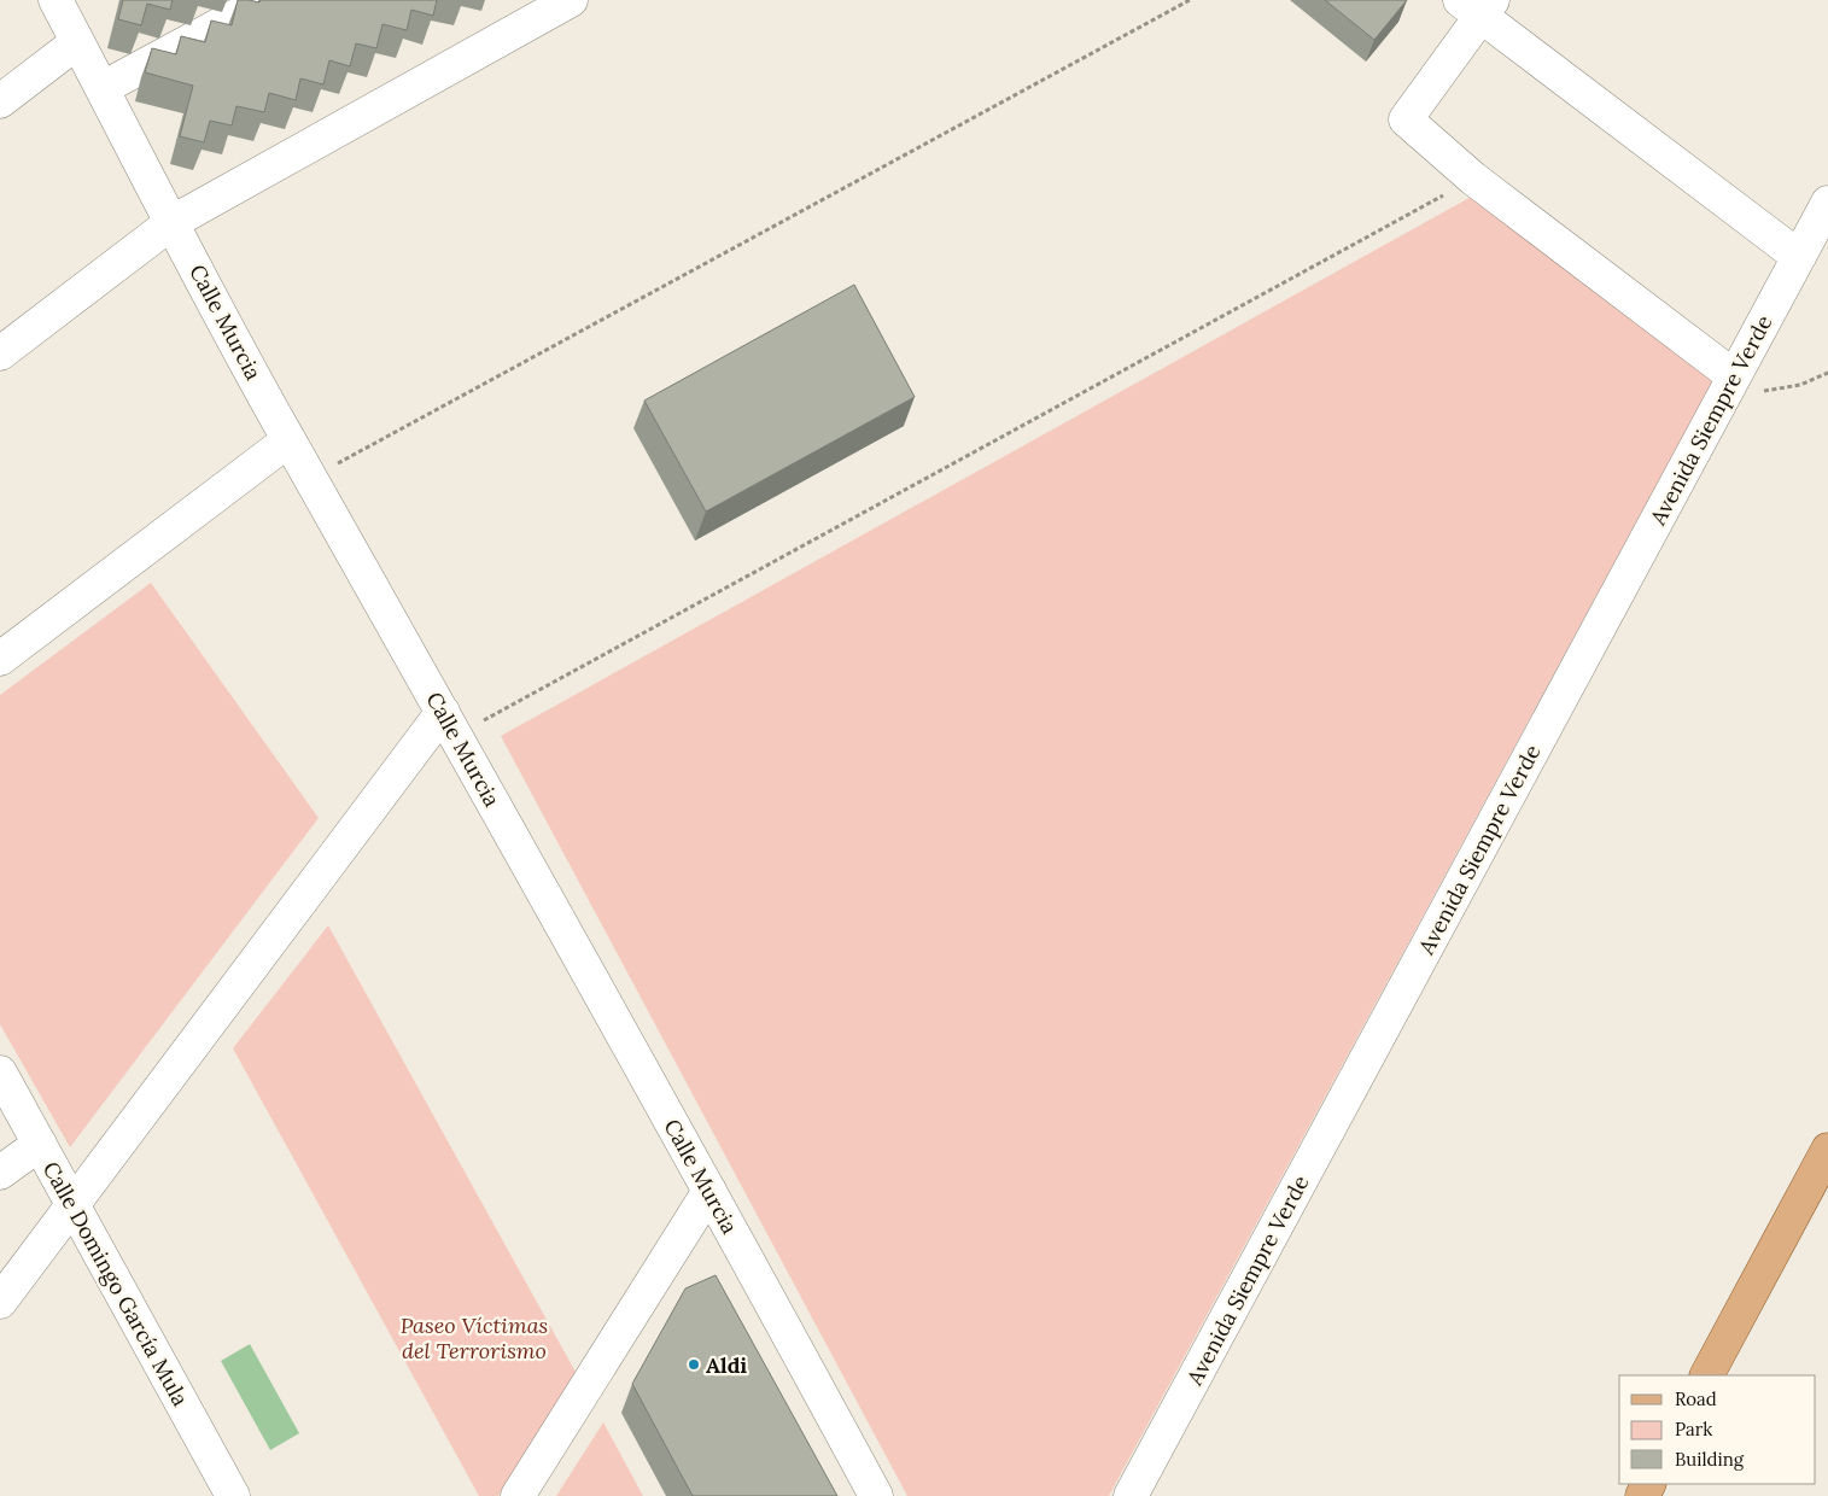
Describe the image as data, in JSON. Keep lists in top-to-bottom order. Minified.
{"streets":{"street":["Calle Murcia","Avenida Siempre Verde","Calle Domingo García Mula"]},"parks":["Paseo Víctimas del Terrorismo"],"places":["Aldi"],"legend":["Road","Park","Building"]}
